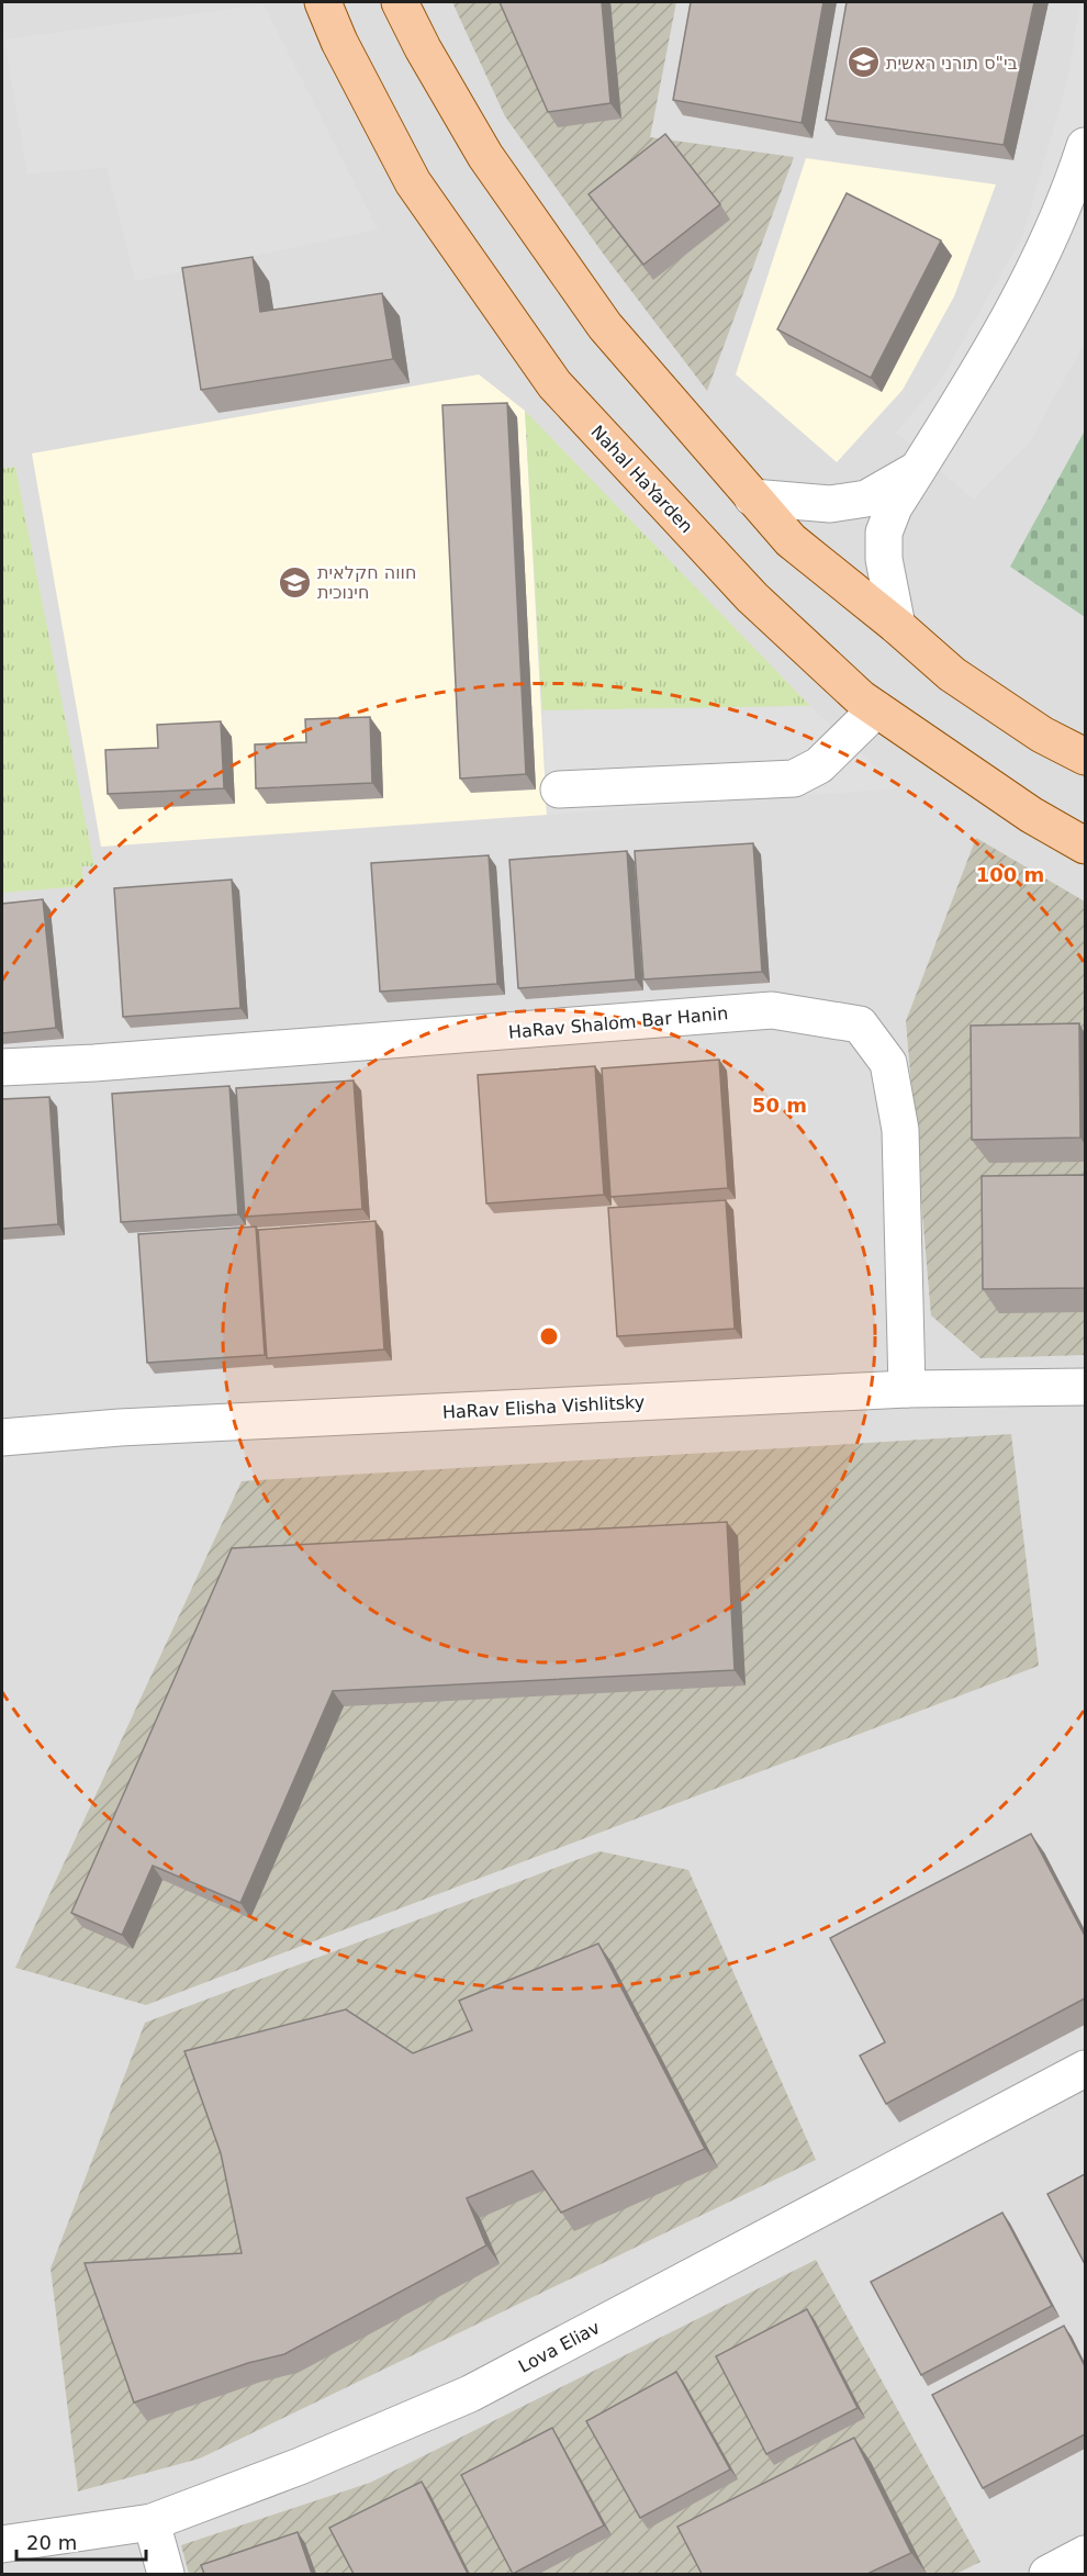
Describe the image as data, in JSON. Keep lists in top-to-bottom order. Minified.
{"streets":{"main road":["Nahal HaYarden"],"street":["HaRav Shalom Bar Hanin","HaRav Elisha Vishlitsky","Lova Eliav"]},"crossings":[["HaRav Shalom Bar Hanin","HaRav Elisha Vishlitsky"]],"places":{"school or university":["בי\"ס תורני ראשית","חווה חקלאית חינוכית"]},"scale_bar":"20 m","rings":["100 m","50 m"]}
